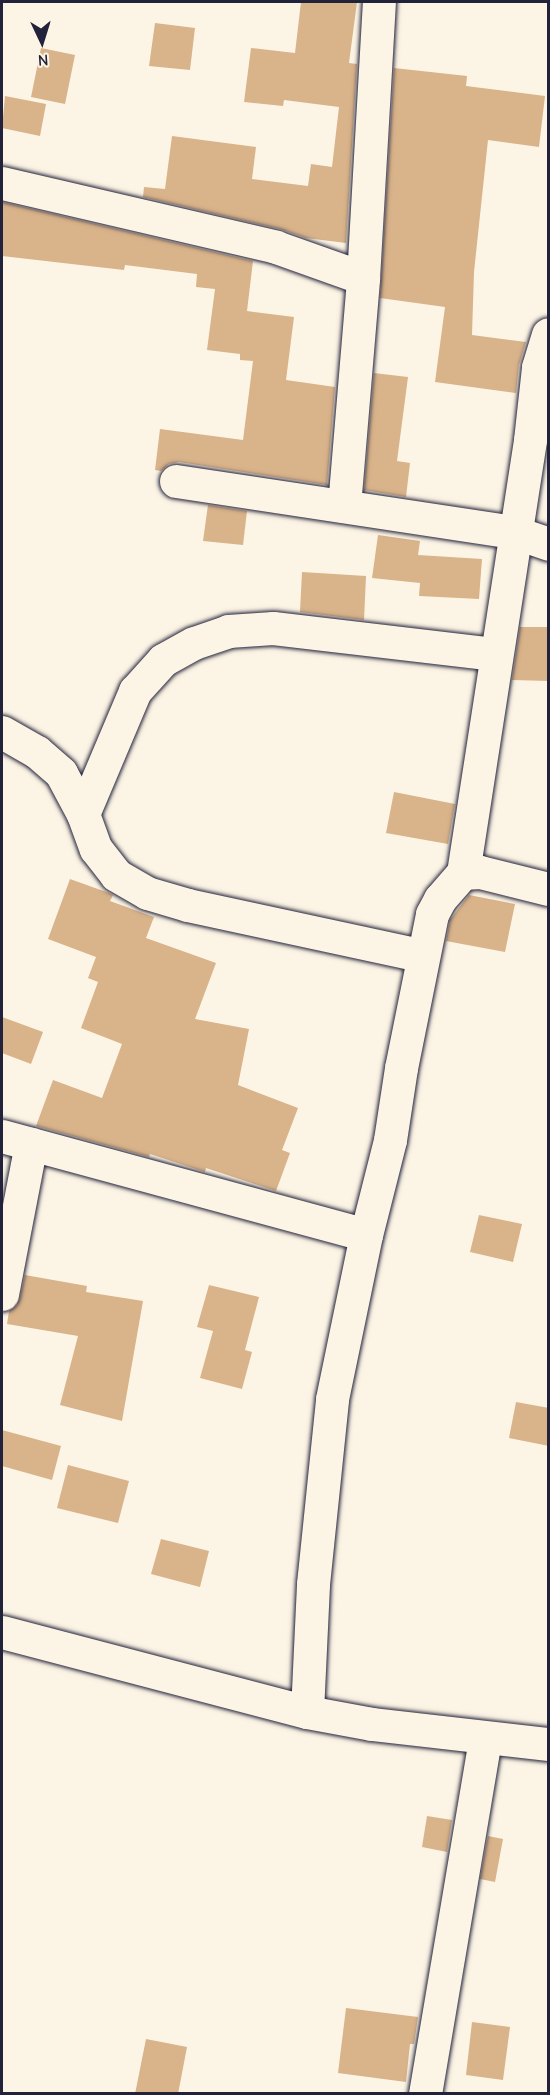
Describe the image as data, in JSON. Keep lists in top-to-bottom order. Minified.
{"north":"bottom"}
